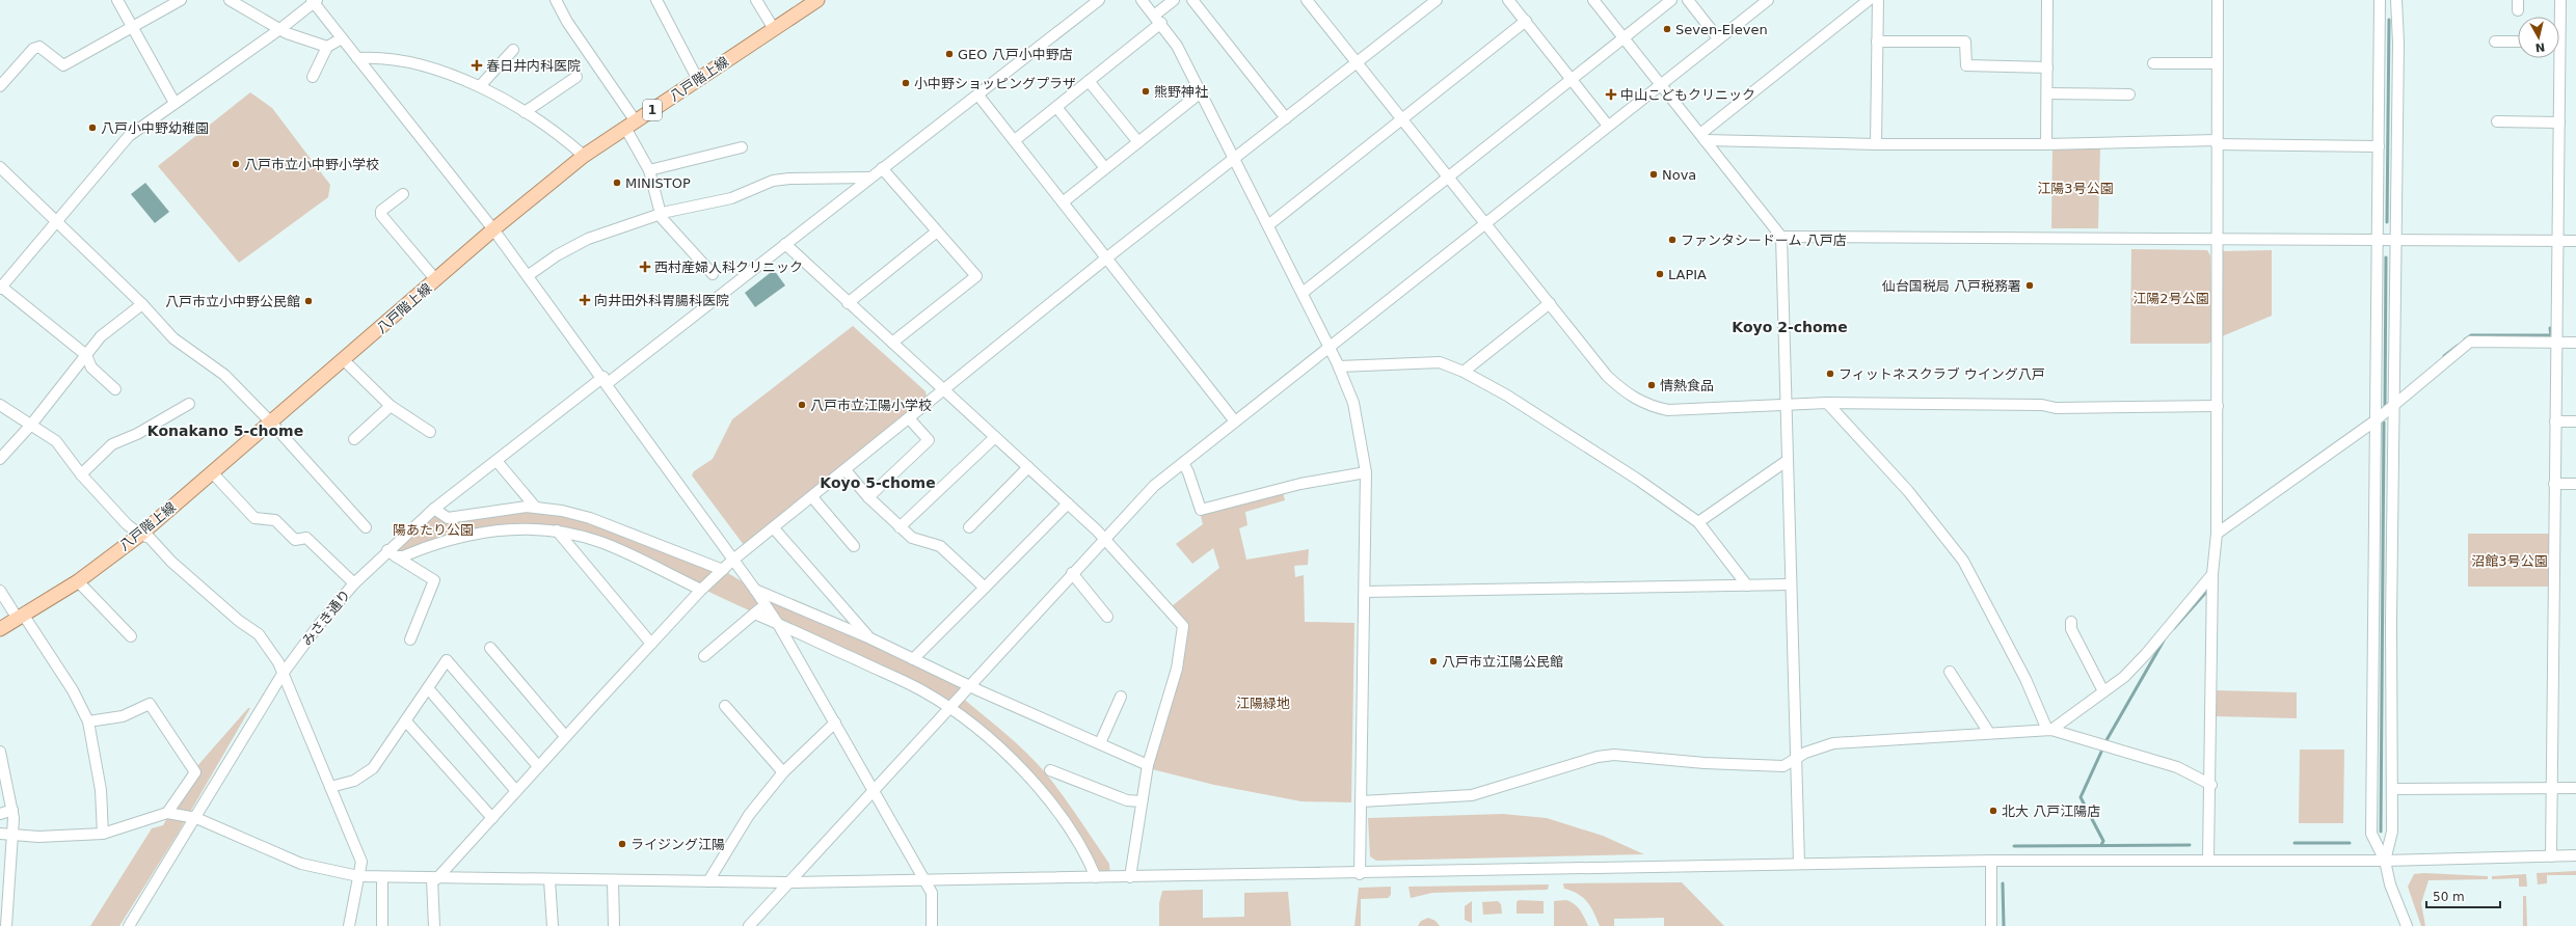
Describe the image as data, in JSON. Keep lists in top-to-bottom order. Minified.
{"streets":{"main road":["八戸階上線","1"],"street":["みさき通り"]},"districts":["Koyo 2-chome","Konakano 5-chome","Koyo 5-chome"],"parks":["江陽3号公園","江陽2号公園","陽あたり公園","沼館3号公園","江陽緑地"],"places":{"other":["Seven-Eleven","GEO 八戸小中野店","小中野ショッピングプラザ","熊野神社","八戸小中野幼稚園","八戸市立小中野小学校","Nova","MINISTOP","ファンタシードーム 八戸店","LAPIA","仙台国税局 八戸税務署","八戸市立小中野公民館","フィットネスクラブ ウイング八戸","情熱食品","八戸市立江陽小学校","八戸市立江陽公民館","北大 八戸江陽店","ライジング江陽"],"health":["春日井内科医院","中山こどもクリニック","西村産婦人科クリニック","向井田外科胃腸科医院"]},"scale_bar":"50 m","north":"bottom"}
